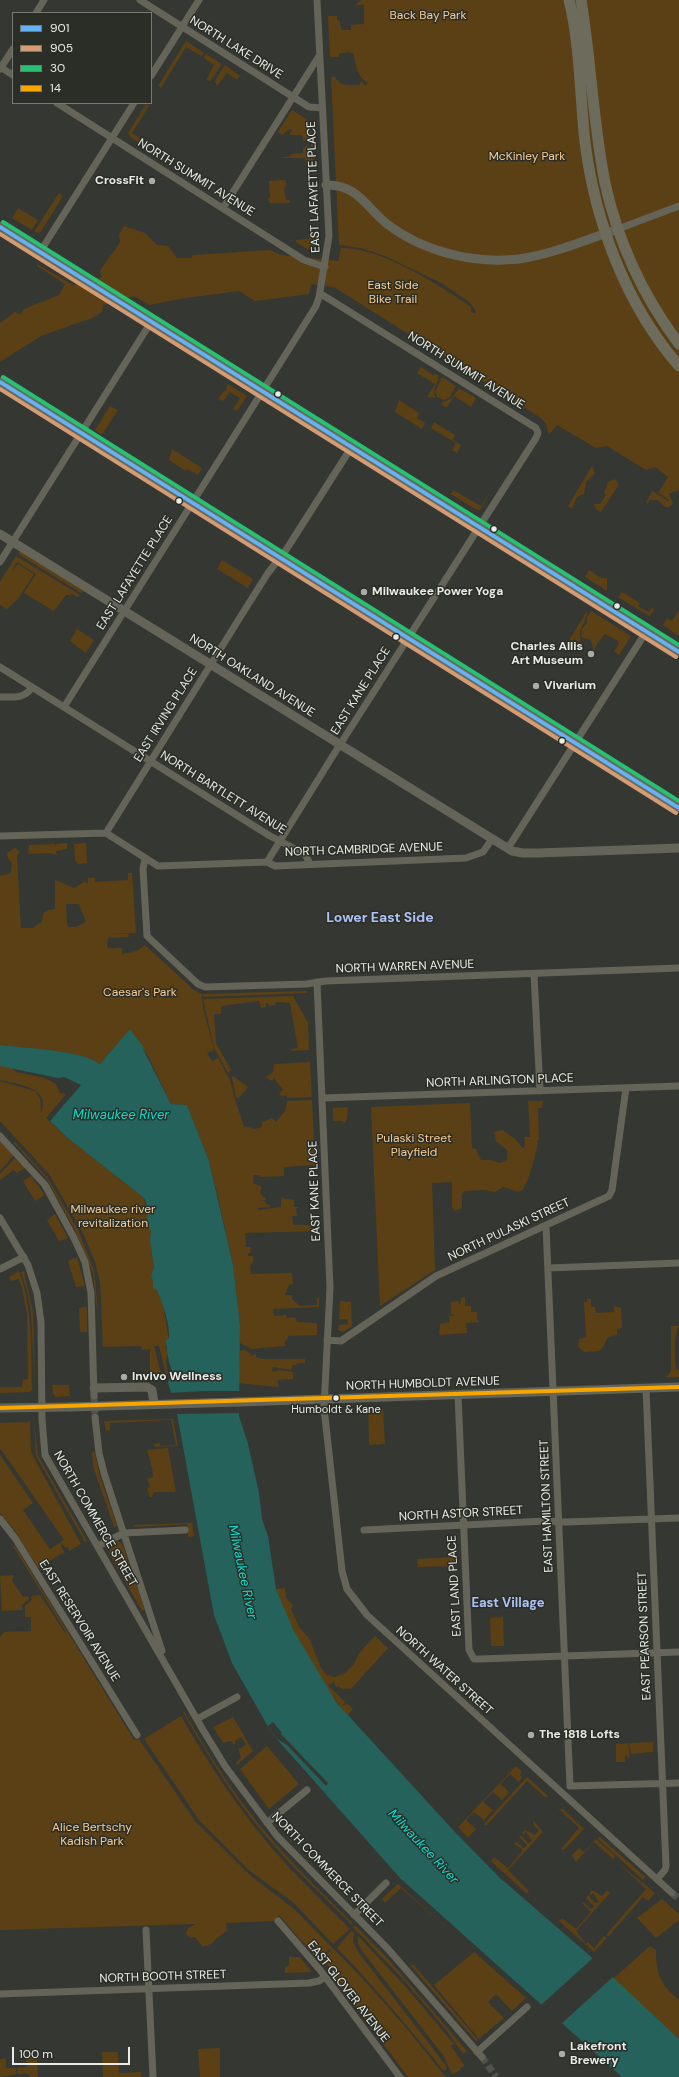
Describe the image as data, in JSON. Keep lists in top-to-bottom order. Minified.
{"streets":{"street":["NORTH LAKE DRIVE","NORTH SUMMIT AVENUE","EAST LAFAYETTE PLACE","NORTH OAKLAND AVENUE","EAST KANE PLACE","EAST IRVING PLACE","NORTH BARTLETT AVENUE","NORTH CAMBRIDGE AVENUE","NORTH WARREN AVENUE","NORTH ARLINGTON PLACE","NORTH PULASKI STREET","NORTH HUMBOLDT AVENUE","EAST HAMILTON STREET","NORTH ASTOR STREET","NORTH COMMERCE STREET","EAST LAND PLACE","EAST RESERVOIR AVENUE","EAST PEARSON STREET","NORTH WATER STREET","NORTH BOOTH STREET","EAST GLOVER AVENUE"]},"crossings":[["NORTH LAKE DRIVE","EAST LAFAYETTE PLACE"],["NORTH SUMMIT AVENUE","EAST LAFAYETTE PLACE"],["NORTH SUMMIT AVENUE","EAST KANE PLACE"],["EAST LAFAYETTE PLACE","NORTH OAKLAND AVENUE"],["EAST LAFAYETTE PLACE","NORTH BARTLETT AVENUE"],["NORTH OAKLAND AVENUE","EAST KANE PLACE"],["NORTH OAKLAND AVENUE","EAST IRVING PLACE"],["NORTH OAKLAND AVENUE","NORTH CAMBRIDGE AVENUE"],["EAST KANE PLACE","NORTH BARTLETT AVENUE"],["EAST KANE PLACE","NORTH CAMBRIDGE AVENUE"],["EAST KANE PLACE","NORTH WARREN AVENUE"],["EAST KANE PLACE","NORTH ARLINGTON PLACE"],["EAST KANE PLACE","NORTH PULASKI STREET"],["EAST KANE PLACE","NORTH HUMBOLDT AVENUE"],["EAST KANE PLACE","NORTH WATER STREET"],["EAST IRVING PLACE","NORTH BARTLETT AVENUE"],["EAST IRVING PLACE","NORTH CAMBRIDGE AVENUE"],["NORTH BARTLETT AVENUE","NORTH CAMBRIDGE AVENUE"],["NORTH CAMBRIDGE AVENUE","NORTH WARREN AVENUE"],["NORTH ARLINGTON PLACE","NORTH PULASKI STREET"],["NORTH PULASKI STREET","EAST HAMILTON STREET"],["NORTH HUMBOLDT AVENUE","EAST HAMILTON STREET"],["NORTH HUMBOLDT AVENUE","NORTH COMMERCE STREET"],["NORTH HUMBOLDT AVENUE","EAST LAND PLACE"],["NORTH HUMBOLDT AVENUE","EAST PEARSON STREET"],["NORTH HUMBOLDT AVENUE","NORTH WATER STREET"],["EAST HAMILTON STREET","NORTH ASTOR STREET"],["EAST HAMILTON STREET","EAST LAND PLACE"],["NORTH ASTOR STREET","EAST LAND PLACE"],["NORTH ASTOR STREET","EAST PEARSON STREET"],["EAST PEARSON STREET","NORTH WATER STREET"],["NORTH BOOTH STREET","EAST GLOVER AVENUE"]],"districts":["Lower East Side","East Village"],"water":["Milwaukee River"],"parks":["Back Bay Park","McKinley Park","East Side Bike Trail","Caesar's Park","Pulaski Street Playfield","Milwaukee river revitalization","Alice Bertschy Kadish Park"],"places":["CrossFit","Milwaukee Power Yoga","Charles Allis Art Museum","Vivarium","Invivo Wellness","Humboldt & Kane","The 1818 Lofts","Lakefront Brewery"],"lines":["transit line 30","transit line 901","transit line 905","transit line 14"],"legend":["901","905","30","14"],"scale_bar":"100 m"}
